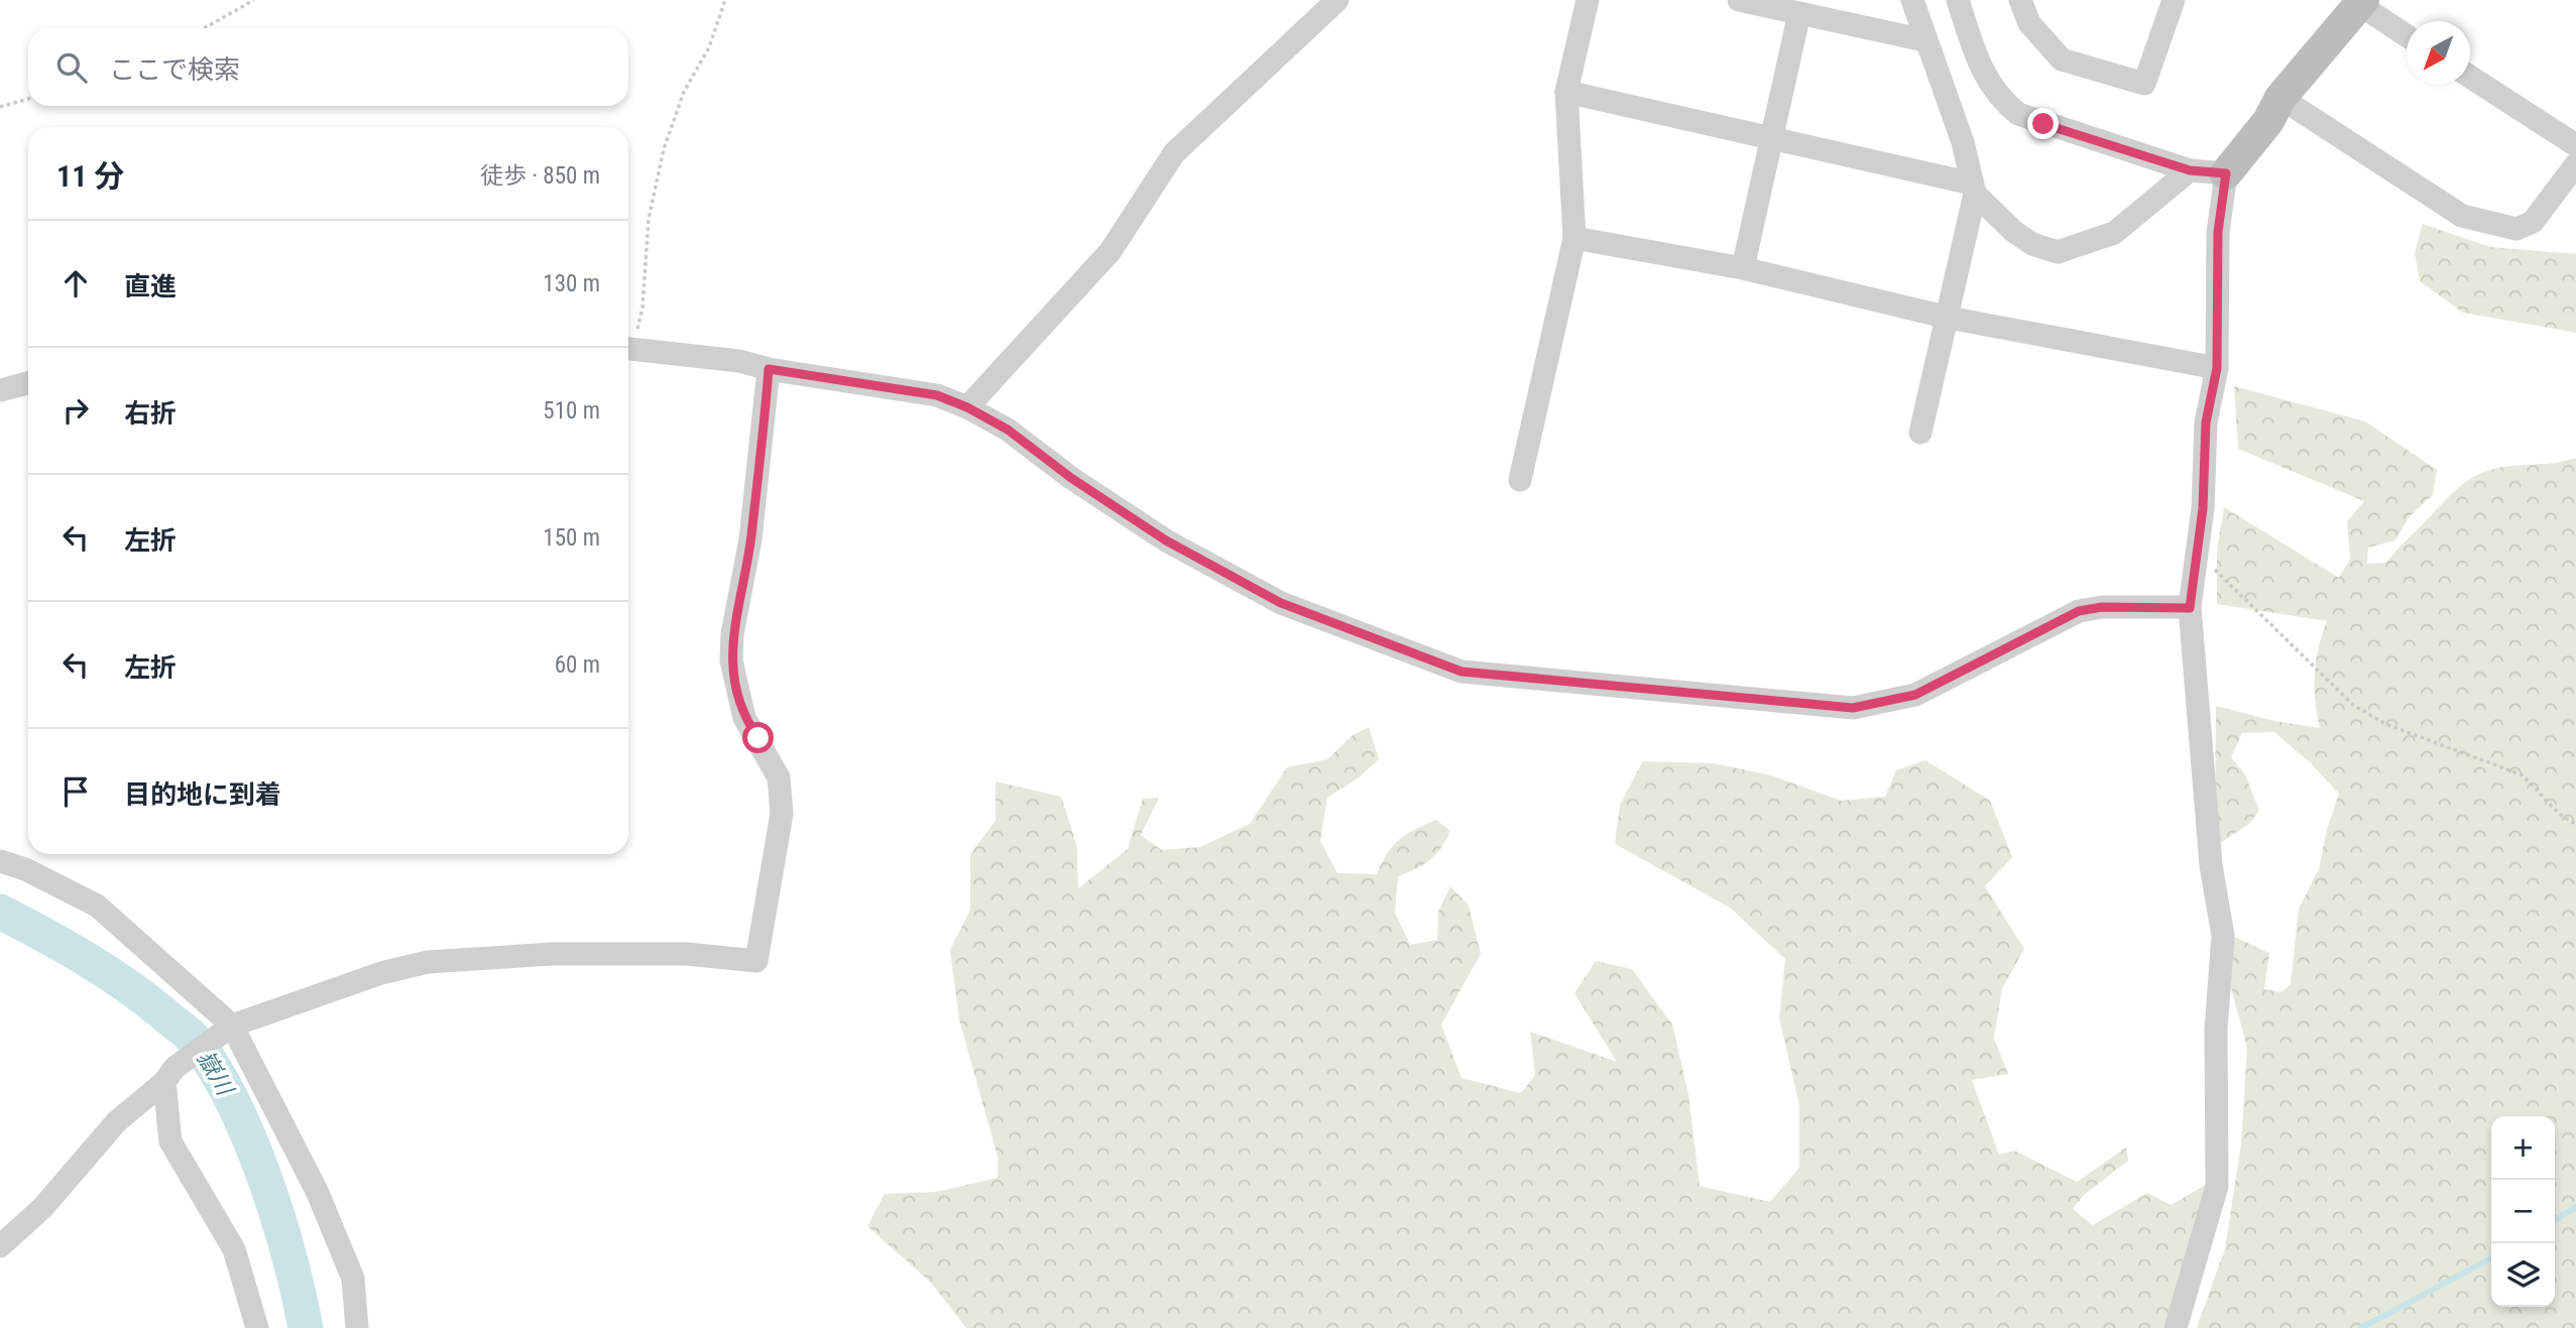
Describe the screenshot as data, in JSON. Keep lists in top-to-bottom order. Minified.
{"water":["嶽川"],"north":"bottom left","page":{"search":"ここで検索","heading":["11 分","徒歩 · 850 m"],"list":[["直進","130 m"],["右折","510 m"],["左折","150 m"],["左折","60 m"],"目的地に到着"],"map_buttons":["+","−"]}}
